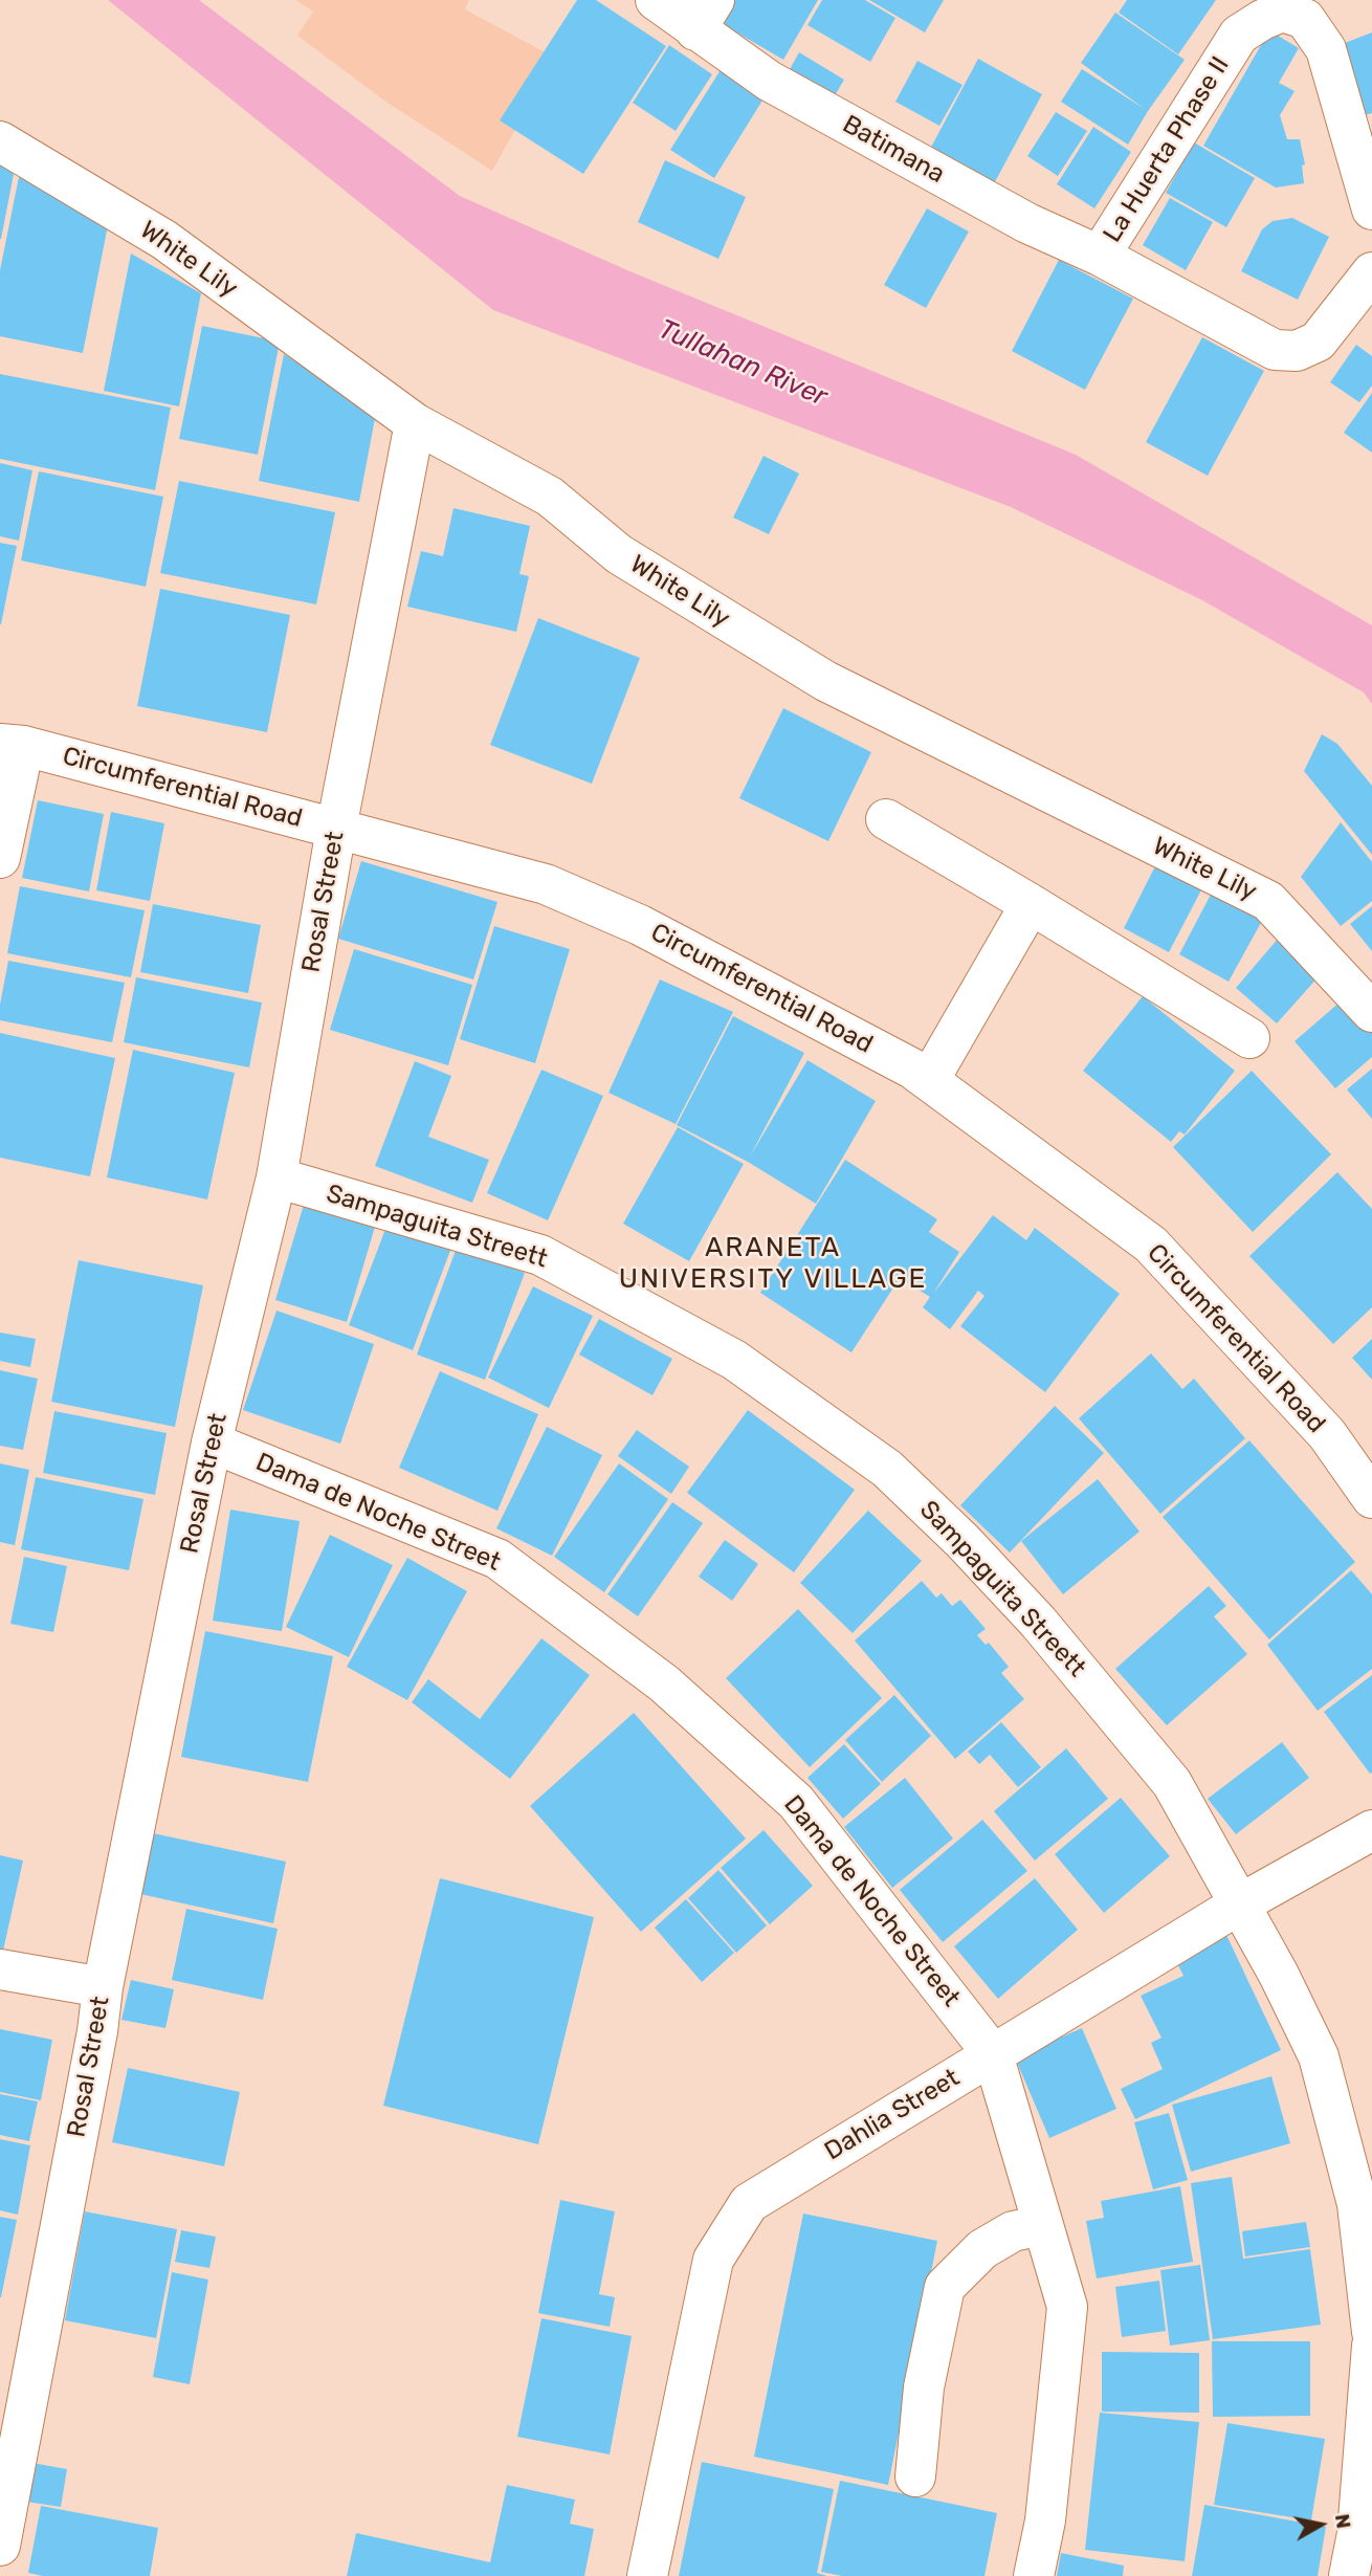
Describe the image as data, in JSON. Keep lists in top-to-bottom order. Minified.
{"streets":{"street":["Batimana","La Huerta Phase II","White Lily","Circumferential Road","Rosal Street","Sampaguita Streett","Dama de Noche Street","Dahlia Street"]},"crossings":[["Batimana","La Huerta Phase II"],["White Lily","Rosal Street"],["Circumferential Road","Rosal Street"],["Rosal Street","Sampaguita Streett"],["Rosal Street","Dama de Noche Street"],["Sampaguita Streett","Dahlia Street"],["Dama de Noche Street","Dahlia Street"]],"districts":["ARANETA UNIVERSITY VILLAGE"],"water":["Tullahan River"],"north":"right"}
